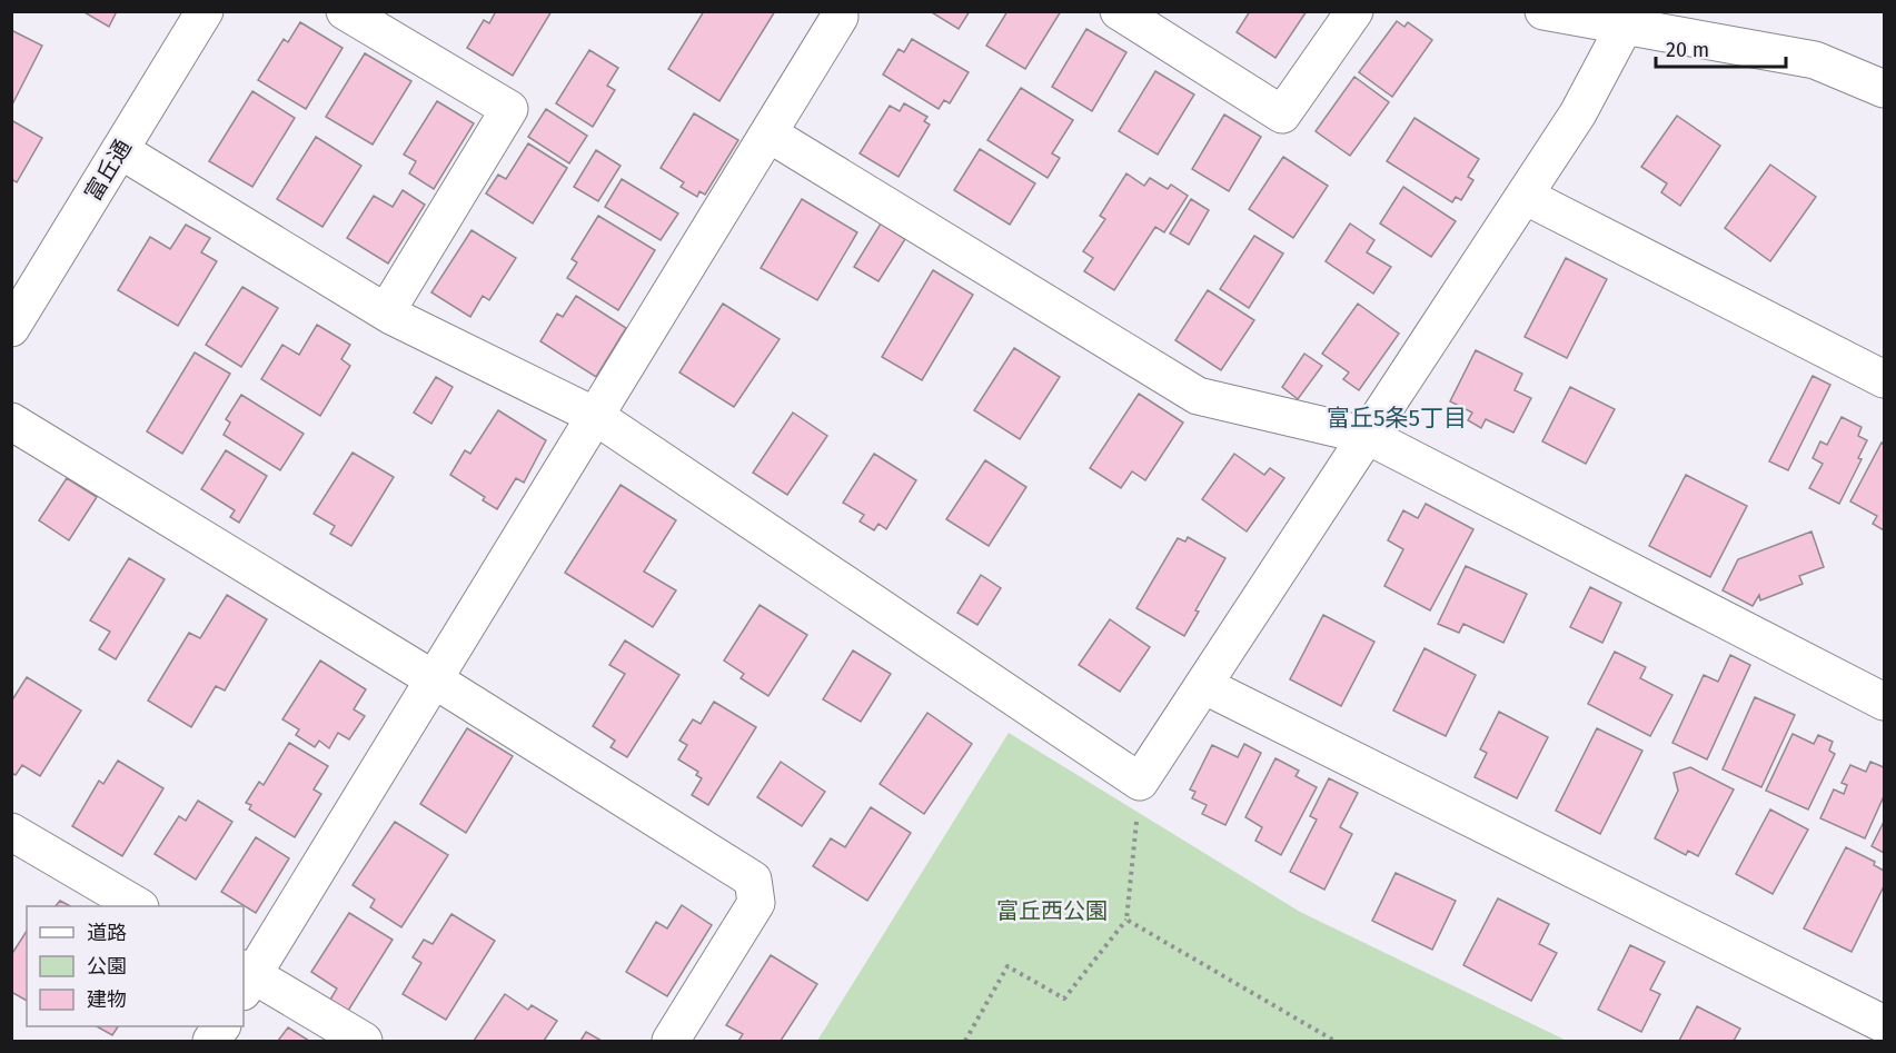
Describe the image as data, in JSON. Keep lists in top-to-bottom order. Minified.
{"streets":{"street":["富丘通"]},"districts":["富丘5条5丁目"],"parks":["富丘西公園"],"legend":["道路","公園","建物"],"scale_bar":"20 m"}
